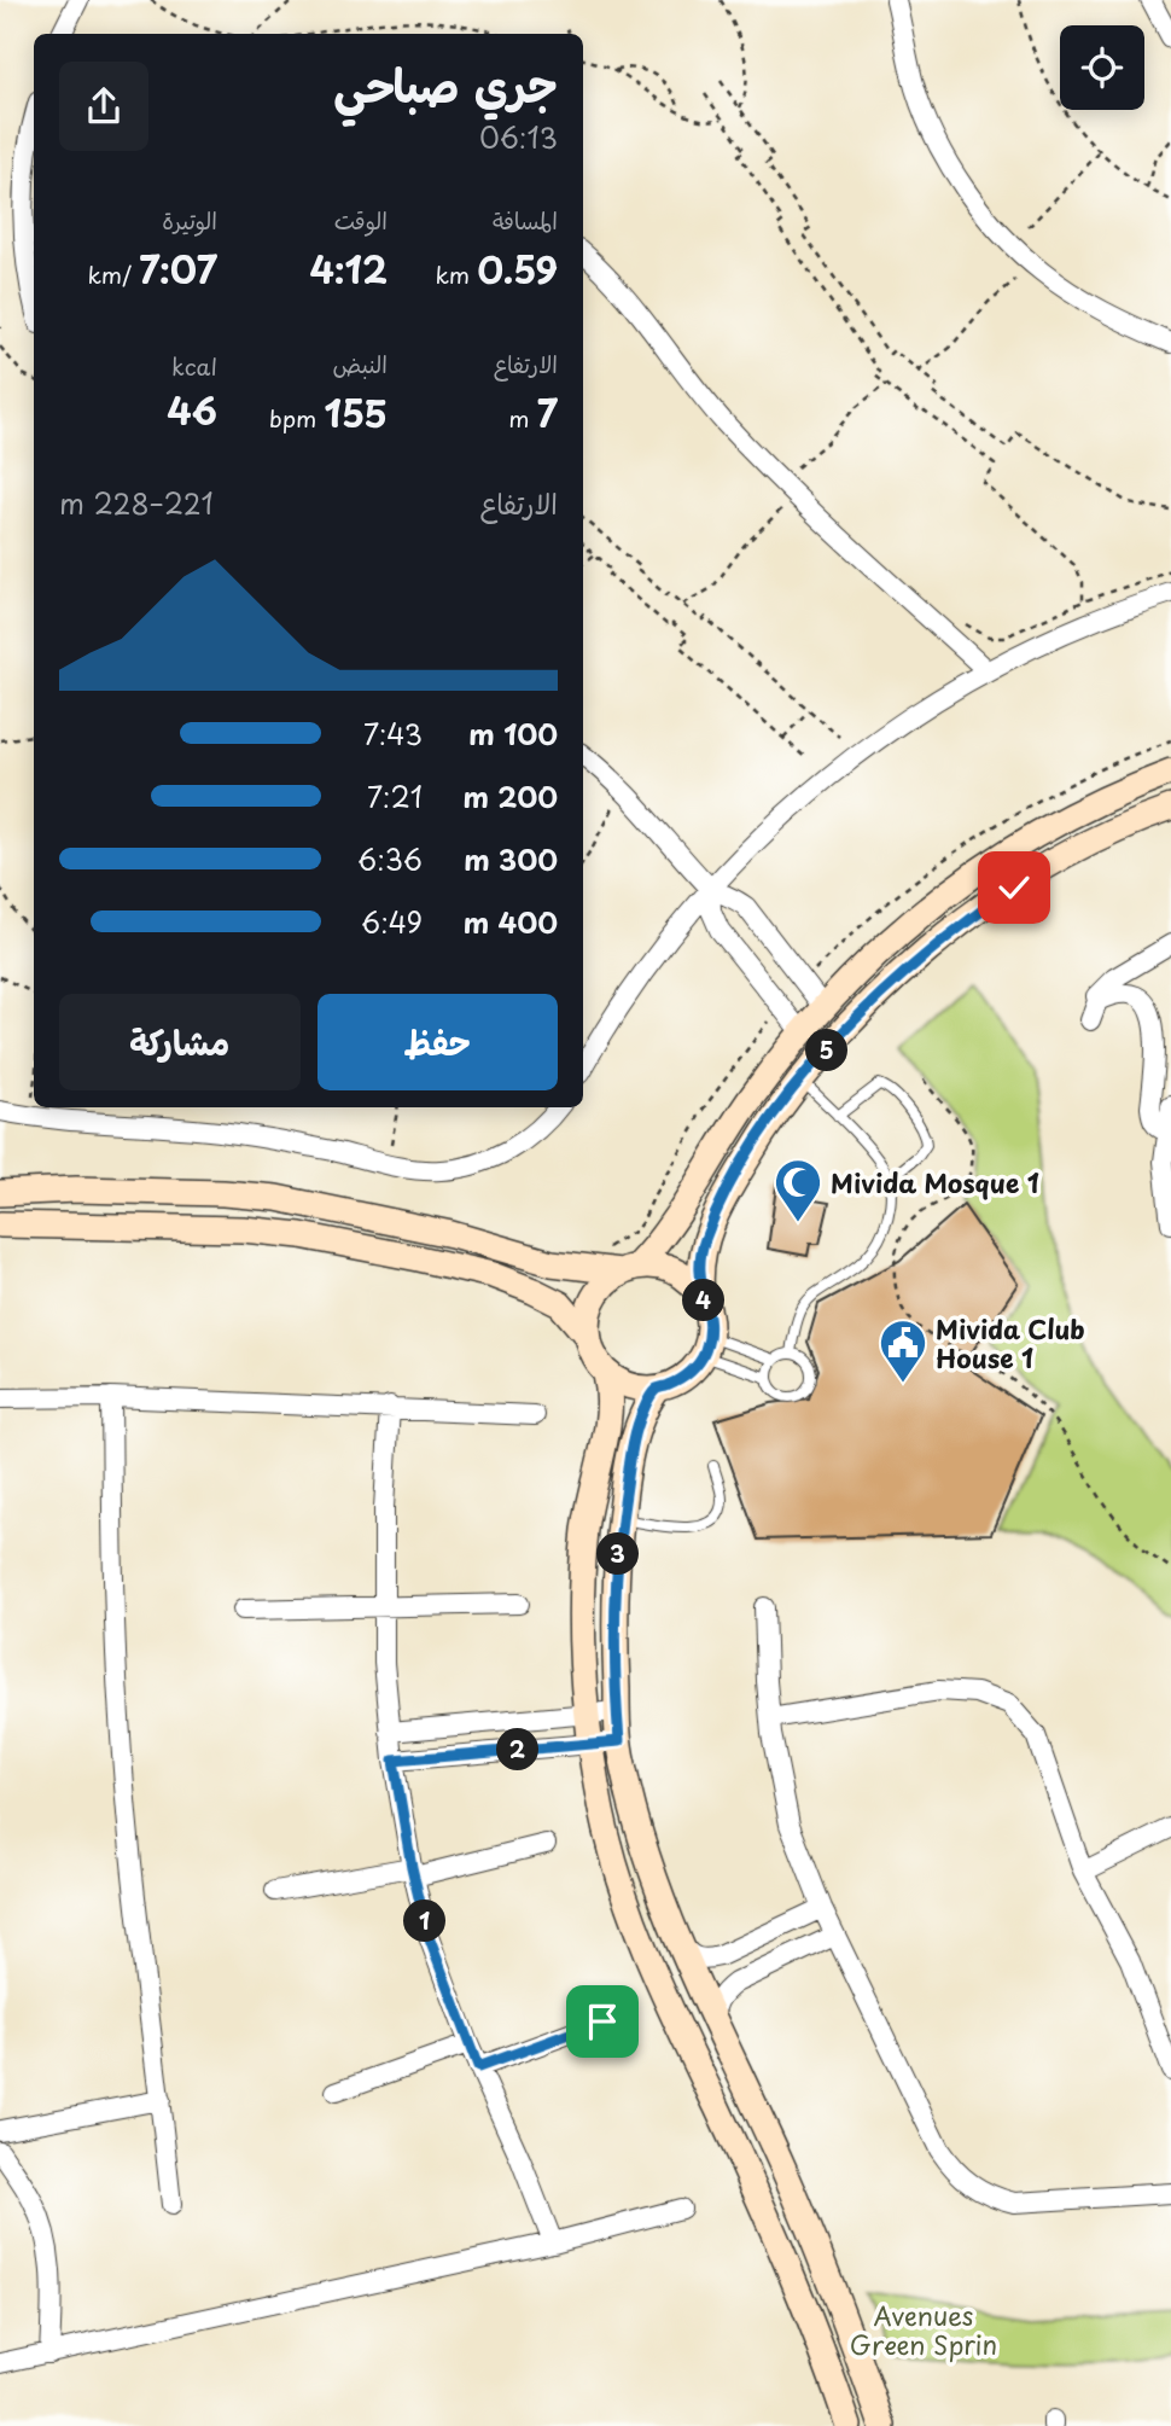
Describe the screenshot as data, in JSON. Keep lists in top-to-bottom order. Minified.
{"parks":["Avenues Green Sprin"],"places":{"mosque":["Mivida Mosque 1"],"public building":["Mivida Club House 1"]},"page":{"heading":["جري صباحي","06:13"],"stats":[["المسافة","0.59 km"],["الوقت","4:12"],["الوتيرة","7:07 /km"],["الارتفاع","7 m"],["النبض","155 bpm"],["kcal","46"]],"chart":["الارتفاع","221–228 m"],"list":[{"name":"100 m","note":"7:43"},{"name":"200 m","note":"7:21"},{"name":"300 m","note":"6:36"},{"name":"400 m","note":"6:49"}],"buttons":["حفظ","مشاركة"],"pins":["5","4","3","2","1"]}}
